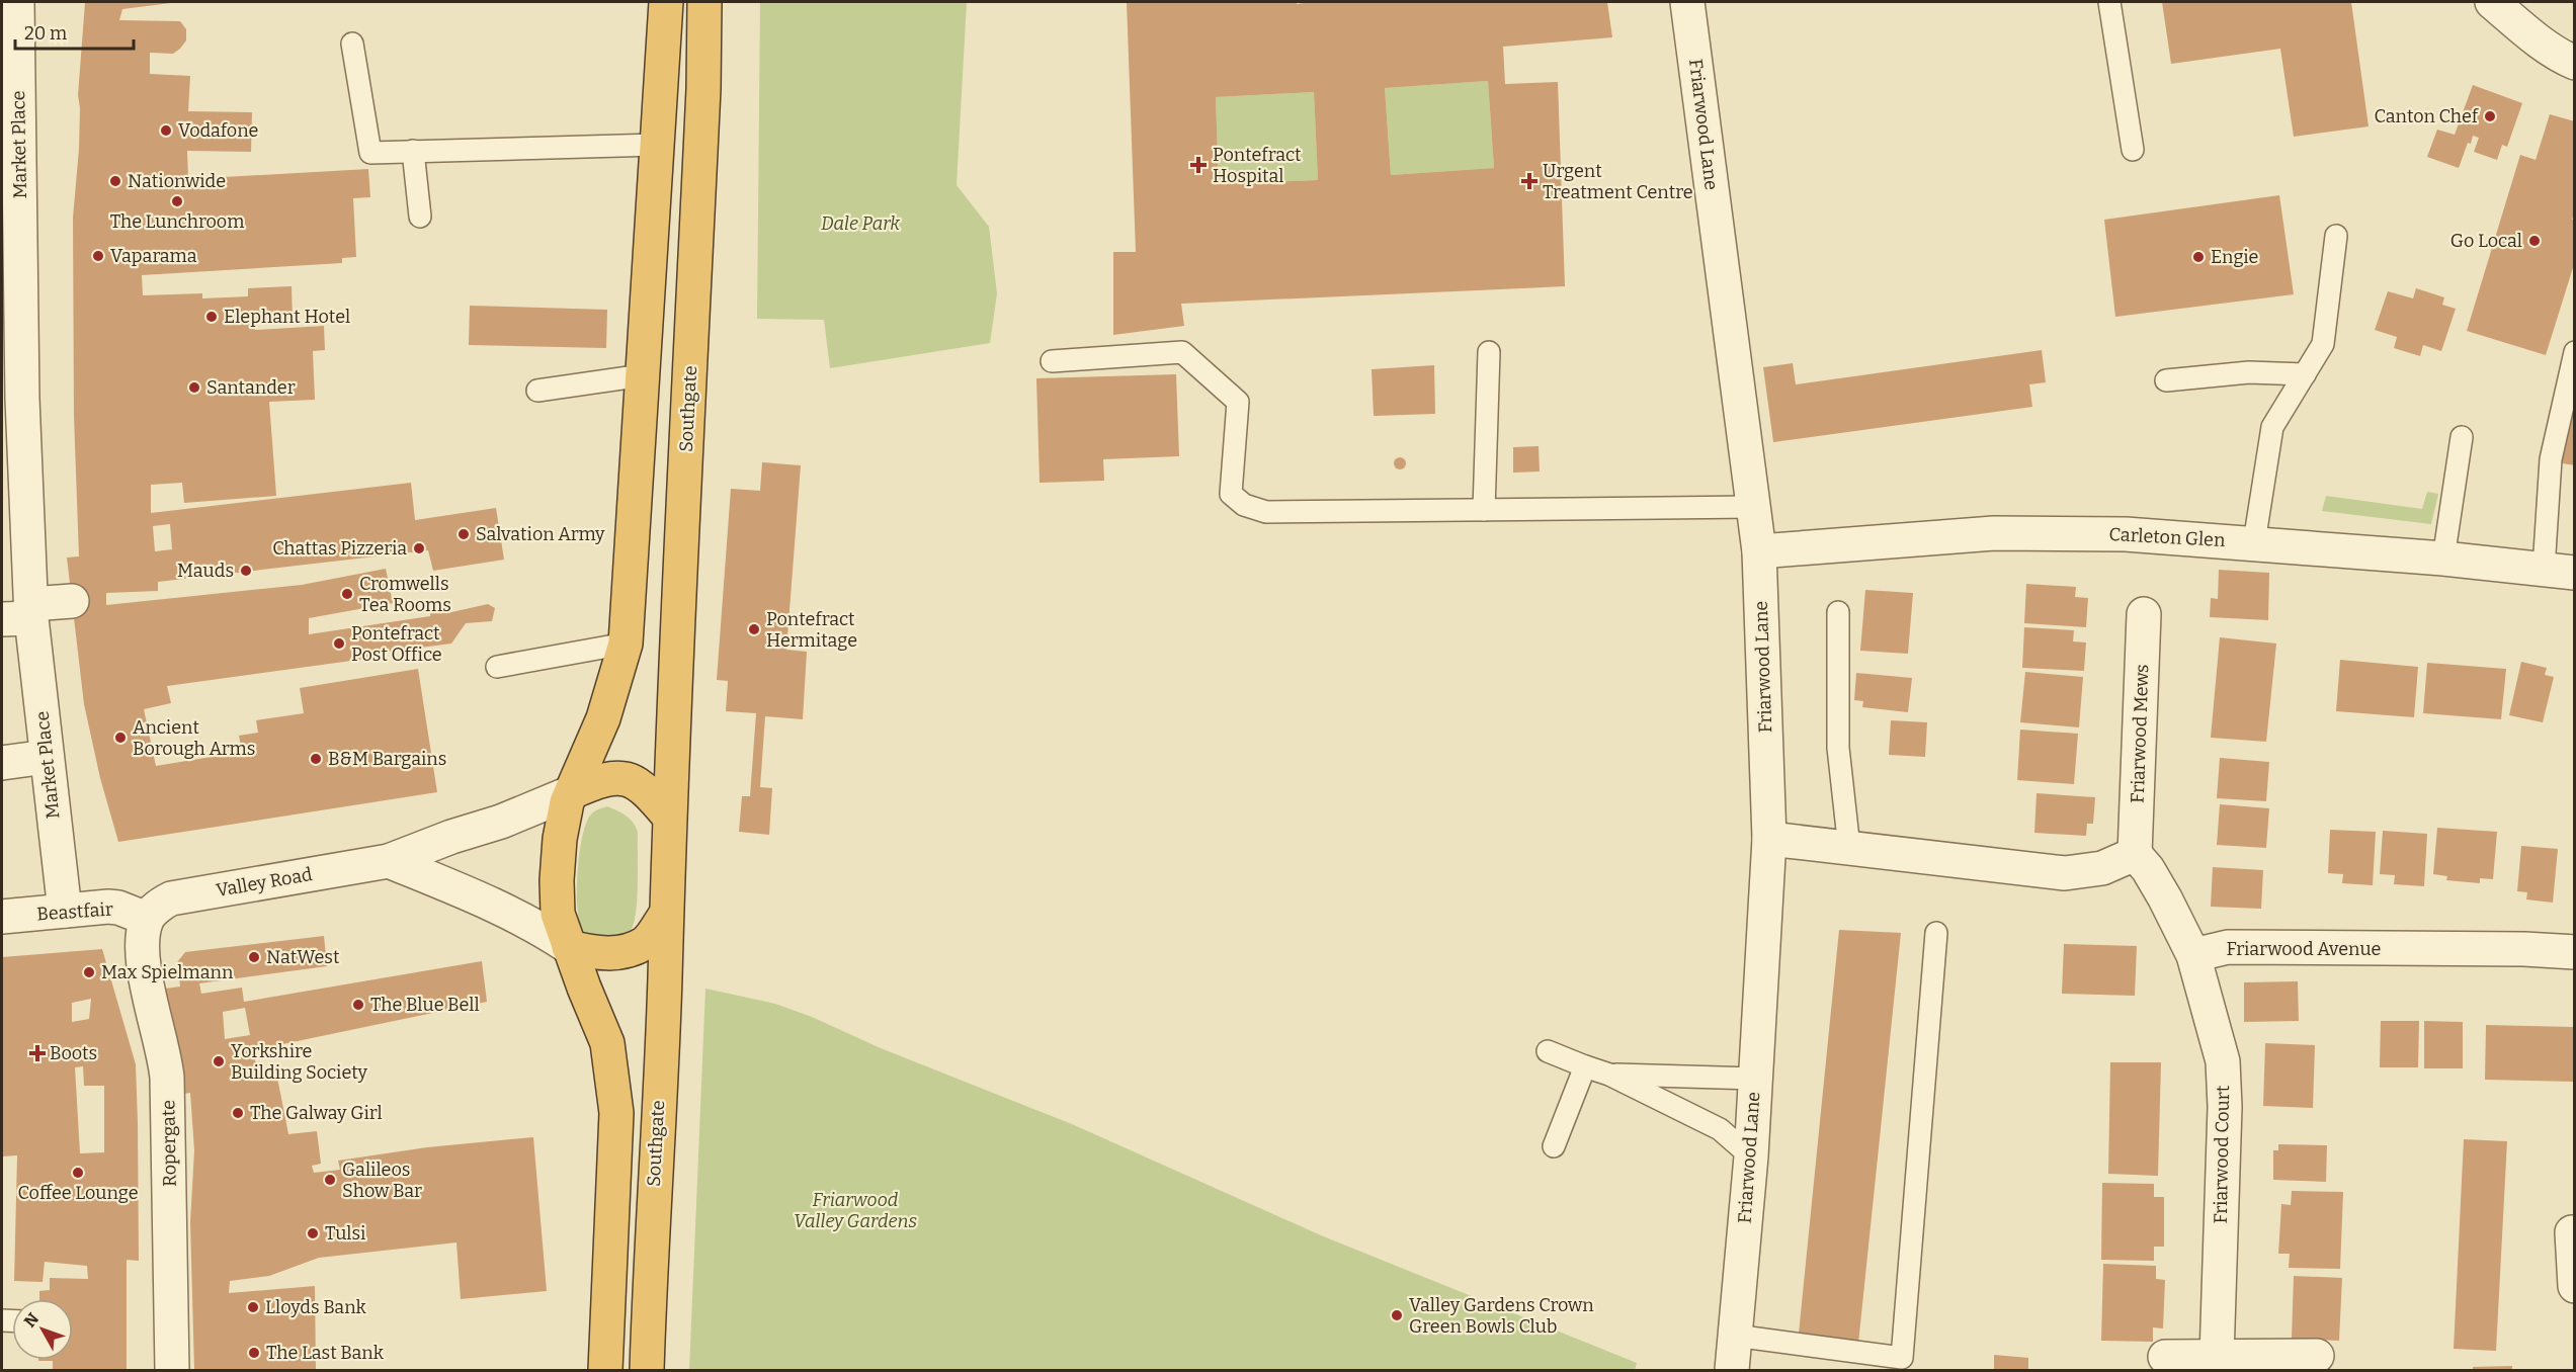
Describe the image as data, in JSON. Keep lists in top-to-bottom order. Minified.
{"streets":{"highway":["Southgate"],"street":["Friarwood Lane","Market Place","Carleton Glen","Friarwood Mews","Valley Road","Beastfair","Friarwood Avenue","Ropergate","Friarwood Court"]},"crossings":[["Friarwood Lane","Carleton Glen"],["Market Place","Beastfair"],["Southgate","Valley Road"],["Valley Road","Beastfair"],["Valley Road","Ropergate"],["Beastfair","Ropergate"],["Friarwood Avenue","Friarwood Court"]],"parks":["Dale Park","Friarwood Valley Gardens"],"places":{"other":["Canton Chef","Vodafone","Nationwide","The Lunchroom","Go Local","Vaparama","Engie","Elephant Hotel","Santander","Salvation Army","Chattas Pizzeria","Mauds","Cromwells Tea Rooms","Pontefract Hermitage","Pontefract Post Office","Ancient Borough Arms","B&M Bargains","NatWest","Max Spielmann","The Blue Bell","Yorkshire Building Society","The Galway Girl","Coffee Lounge","Galileos Show Bar","Tulsi","Lloyds Bank","Valley Gardens Crown Green Bowls Club","The Last Bank"],"health":["Pontefract Hospital","Urgent Treatment Centre","Boots"]},"scale_bar":"20 m","north":"top left"}
